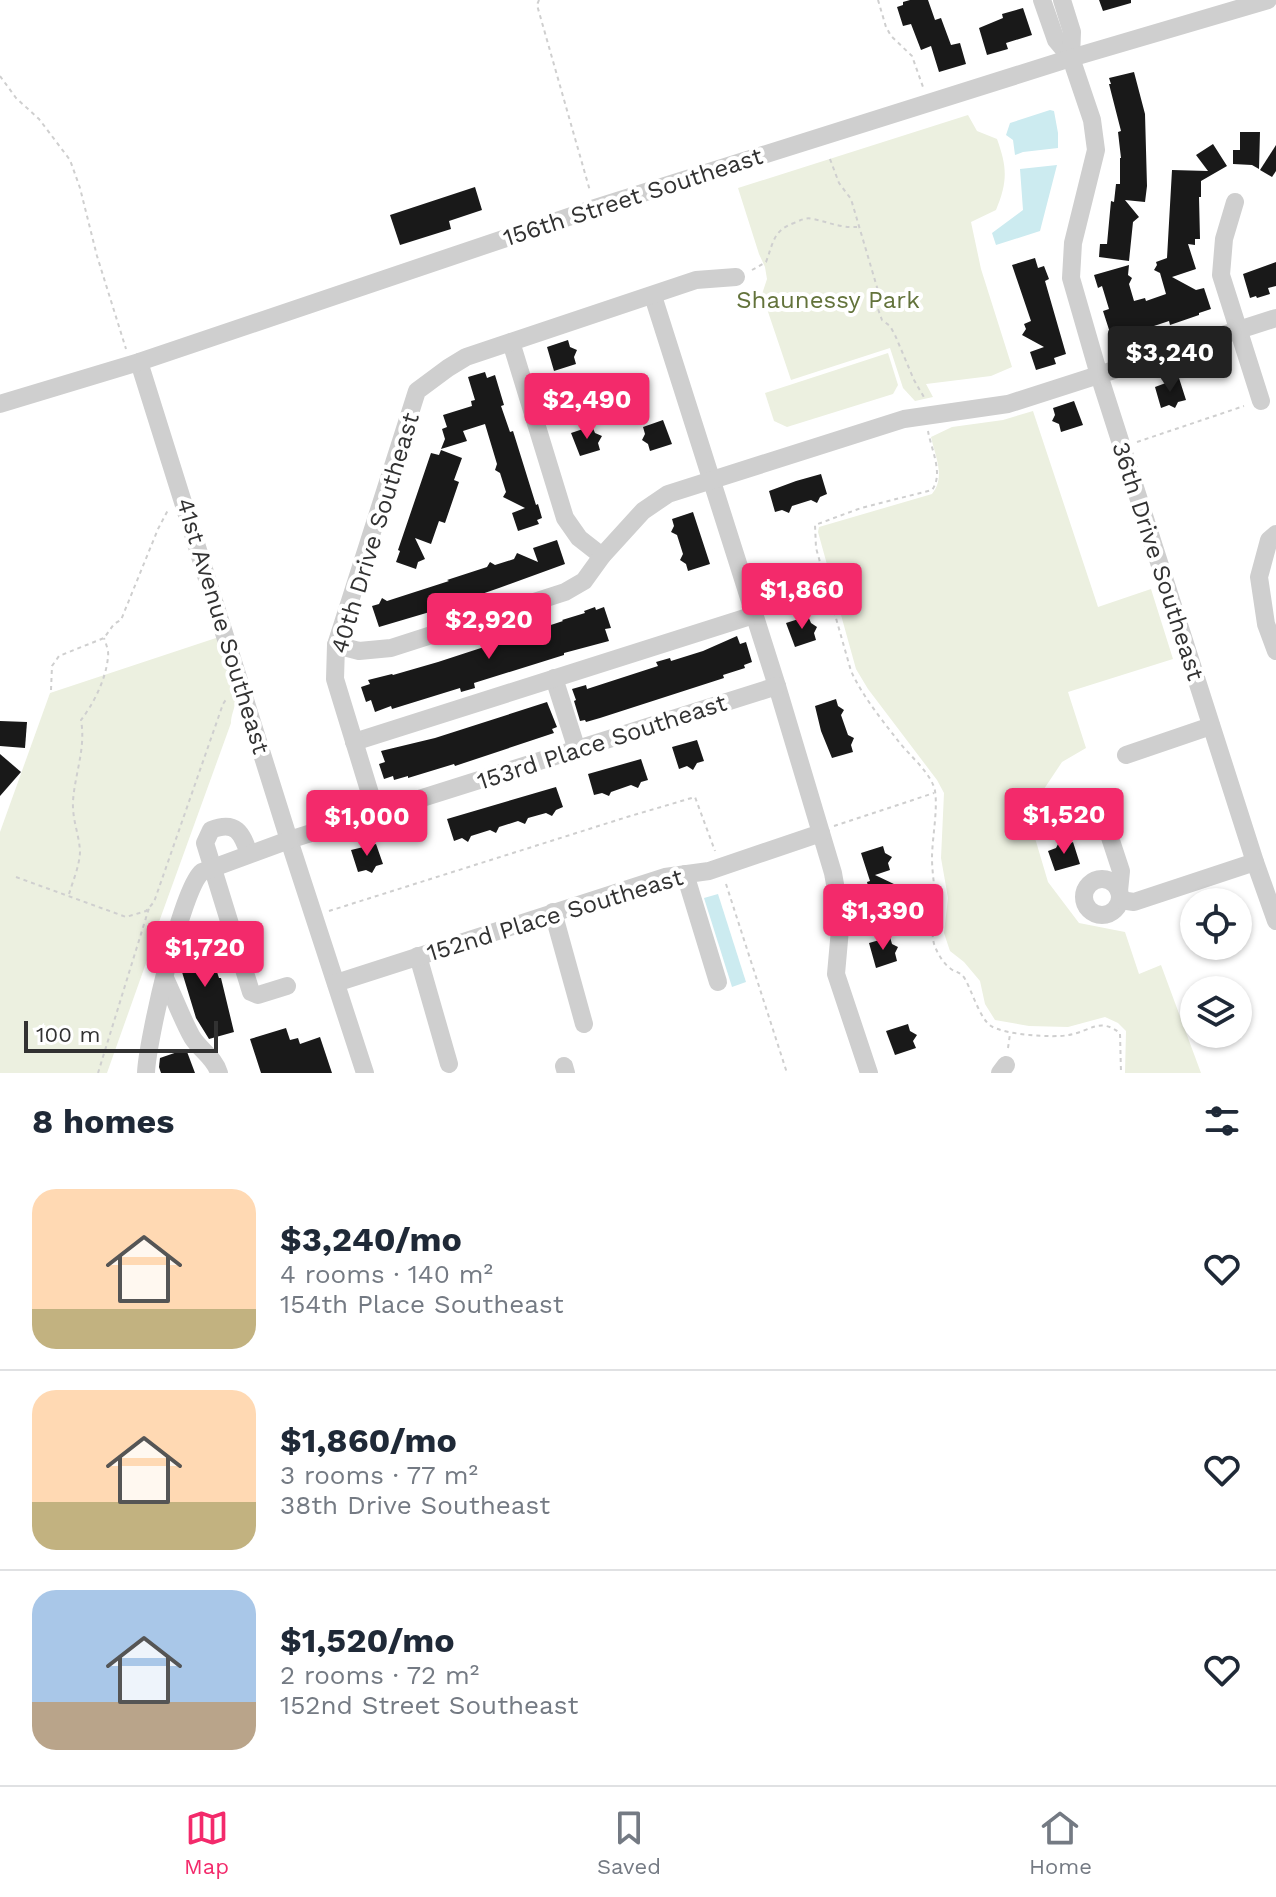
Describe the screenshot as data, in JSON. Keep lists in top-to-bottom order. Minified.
{"streets":{"street":["156th Street Southeast","40th Drive Southeast","36th Drive Southeast","41st Avenue Southeast","153rd Place Southeast","152nd Place Southeast"]},"crossings":[["156th Street Southeast","36th Drive Southeast"],["156th Street Southeast","41st Avenue Southeast"],["40th Drive Southeast","153rd Place Southeast"],["41st Avenue Southeast","153rd Place Southeast"],["41st Avenue Southeast","152nd Place Southeast"]],"parks":["Shaunessy Park"],"scale_bar":"100 m","page":{"price":["$3,240","$2,490","$1,860","$2,920","$1,520","$1,000","$1,390","$1,720"],"scale":"100 m","heading":"8 homes","list":[{"name":"$3,240/mo","note":"4 rooms · 140 m² · 154th Place Southeast"},{"name":"$1,860/mo","note":"3 rooms · 77 m² · 38th Drive Southeast"},{"name":"$1,520/mo","note":"2 rooms · 72 m² · 152nd Street Southeast"}],"tabs":["Map","Saved","Home"]}}
